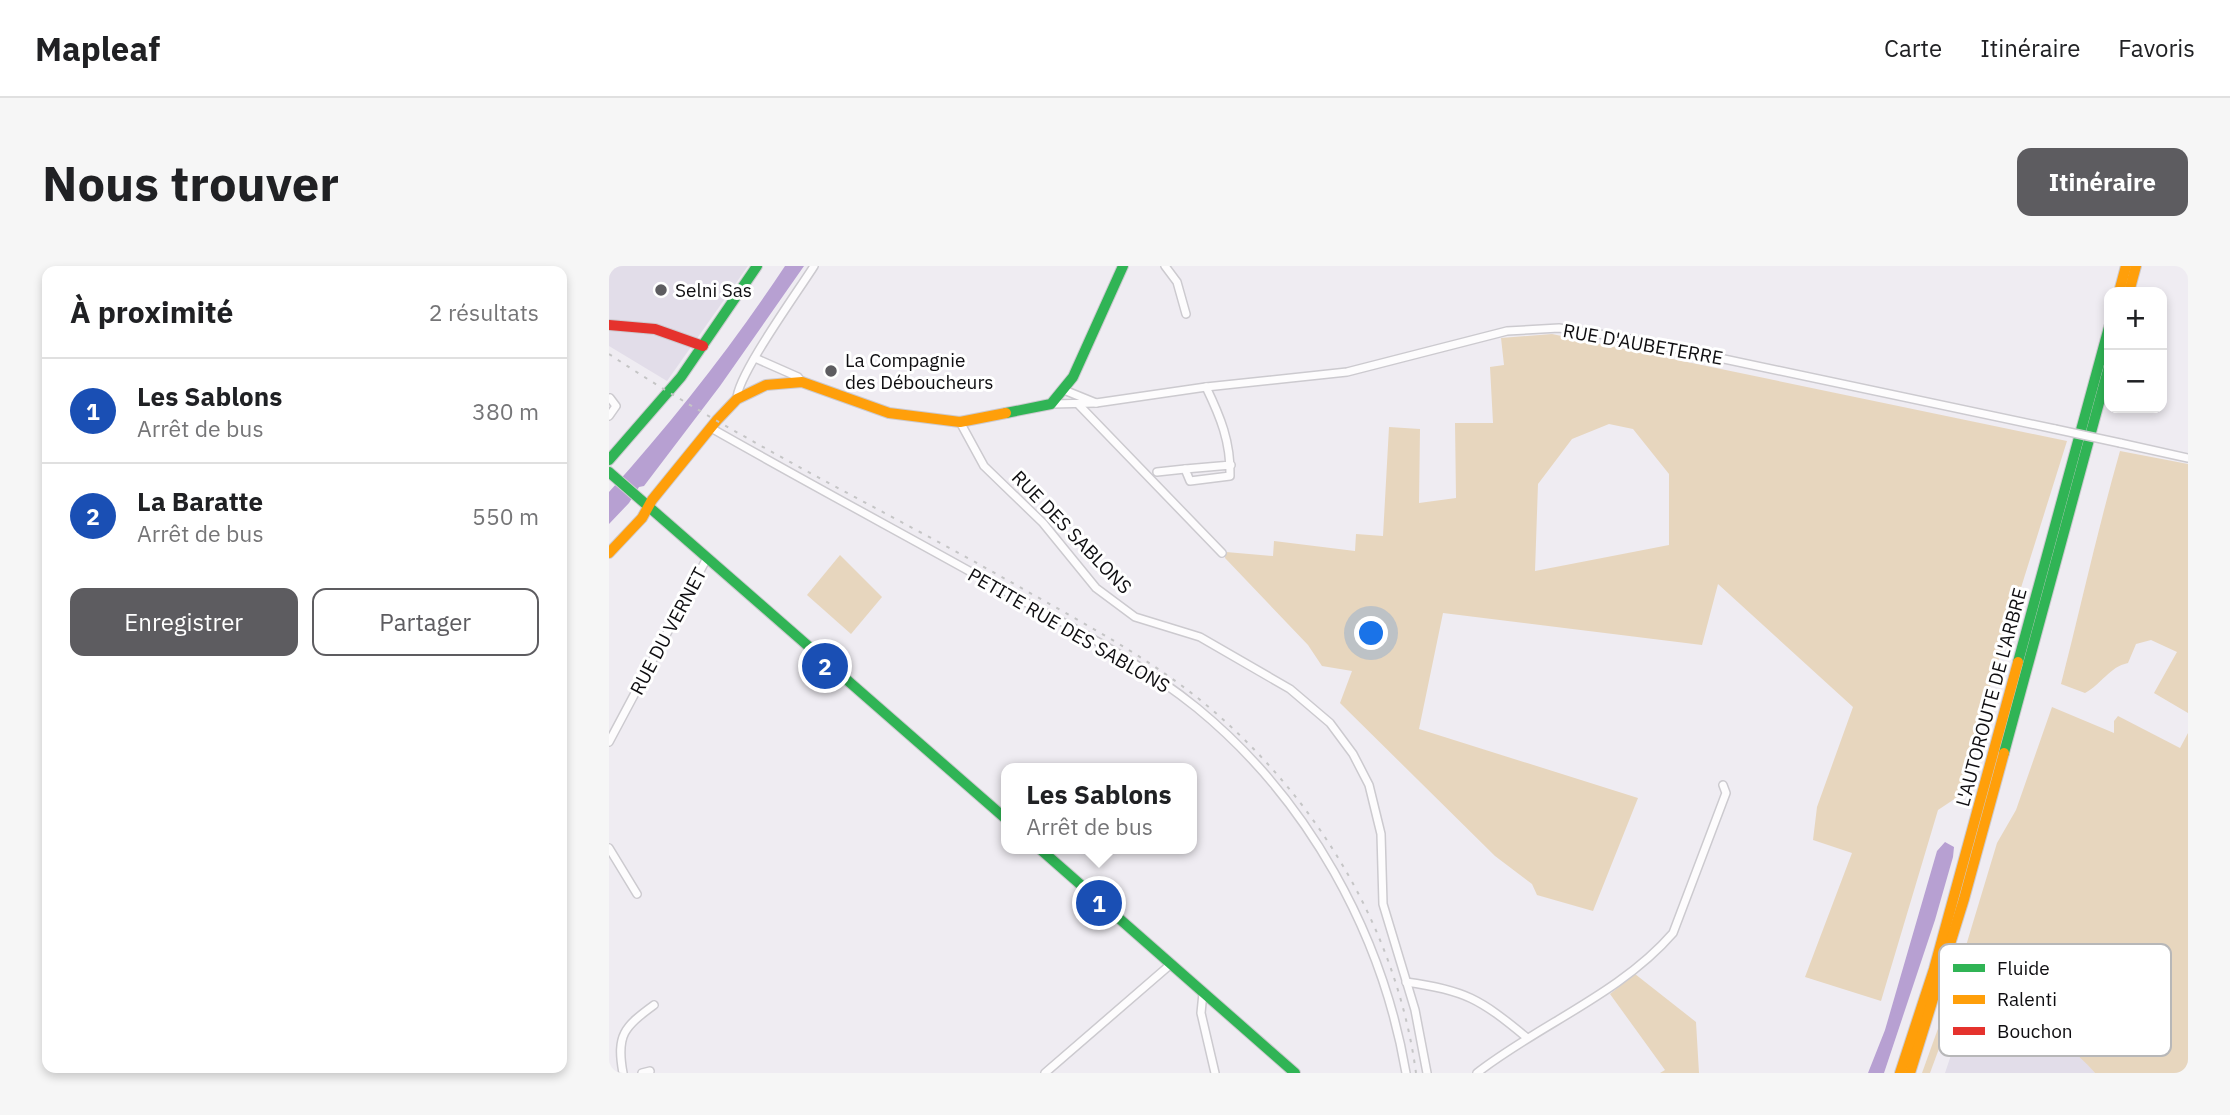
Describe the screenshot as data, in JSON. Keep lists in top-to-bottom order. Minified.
{"streets":{"main road":["L'AUTOROUTE DE L'ARBRE"],"street":["RUE D'AUBETERRE","RUE DES SABLONS","PETITE RUE DES SABLONS","RUE DU VERNET"]},"places":["Selni Sas","La Compagnie des Déboucheurs"],"legend":["Fluide","Ralenti","Bouchon"],"page":{"header":"Mapleaf","nav":["Carte","Itinéraire","Favoris"],"buttons":["Itinéraire",["Enregistrer","Partager"]],"title":"Nous trouver","heading":["À proximité","2 résultats"],"map_buttons":["+","−"],"list":[{"mark":"1","name":"Les Sablons","note":"Arrêt de bus","value":"380 m"},{"mark":"2","name":"La Baratte","note":"Arrêt de bus","value":"550 m"}],"pins":["2","1"],"popup":["Les Sablons","Arrêt de bus"]}}
